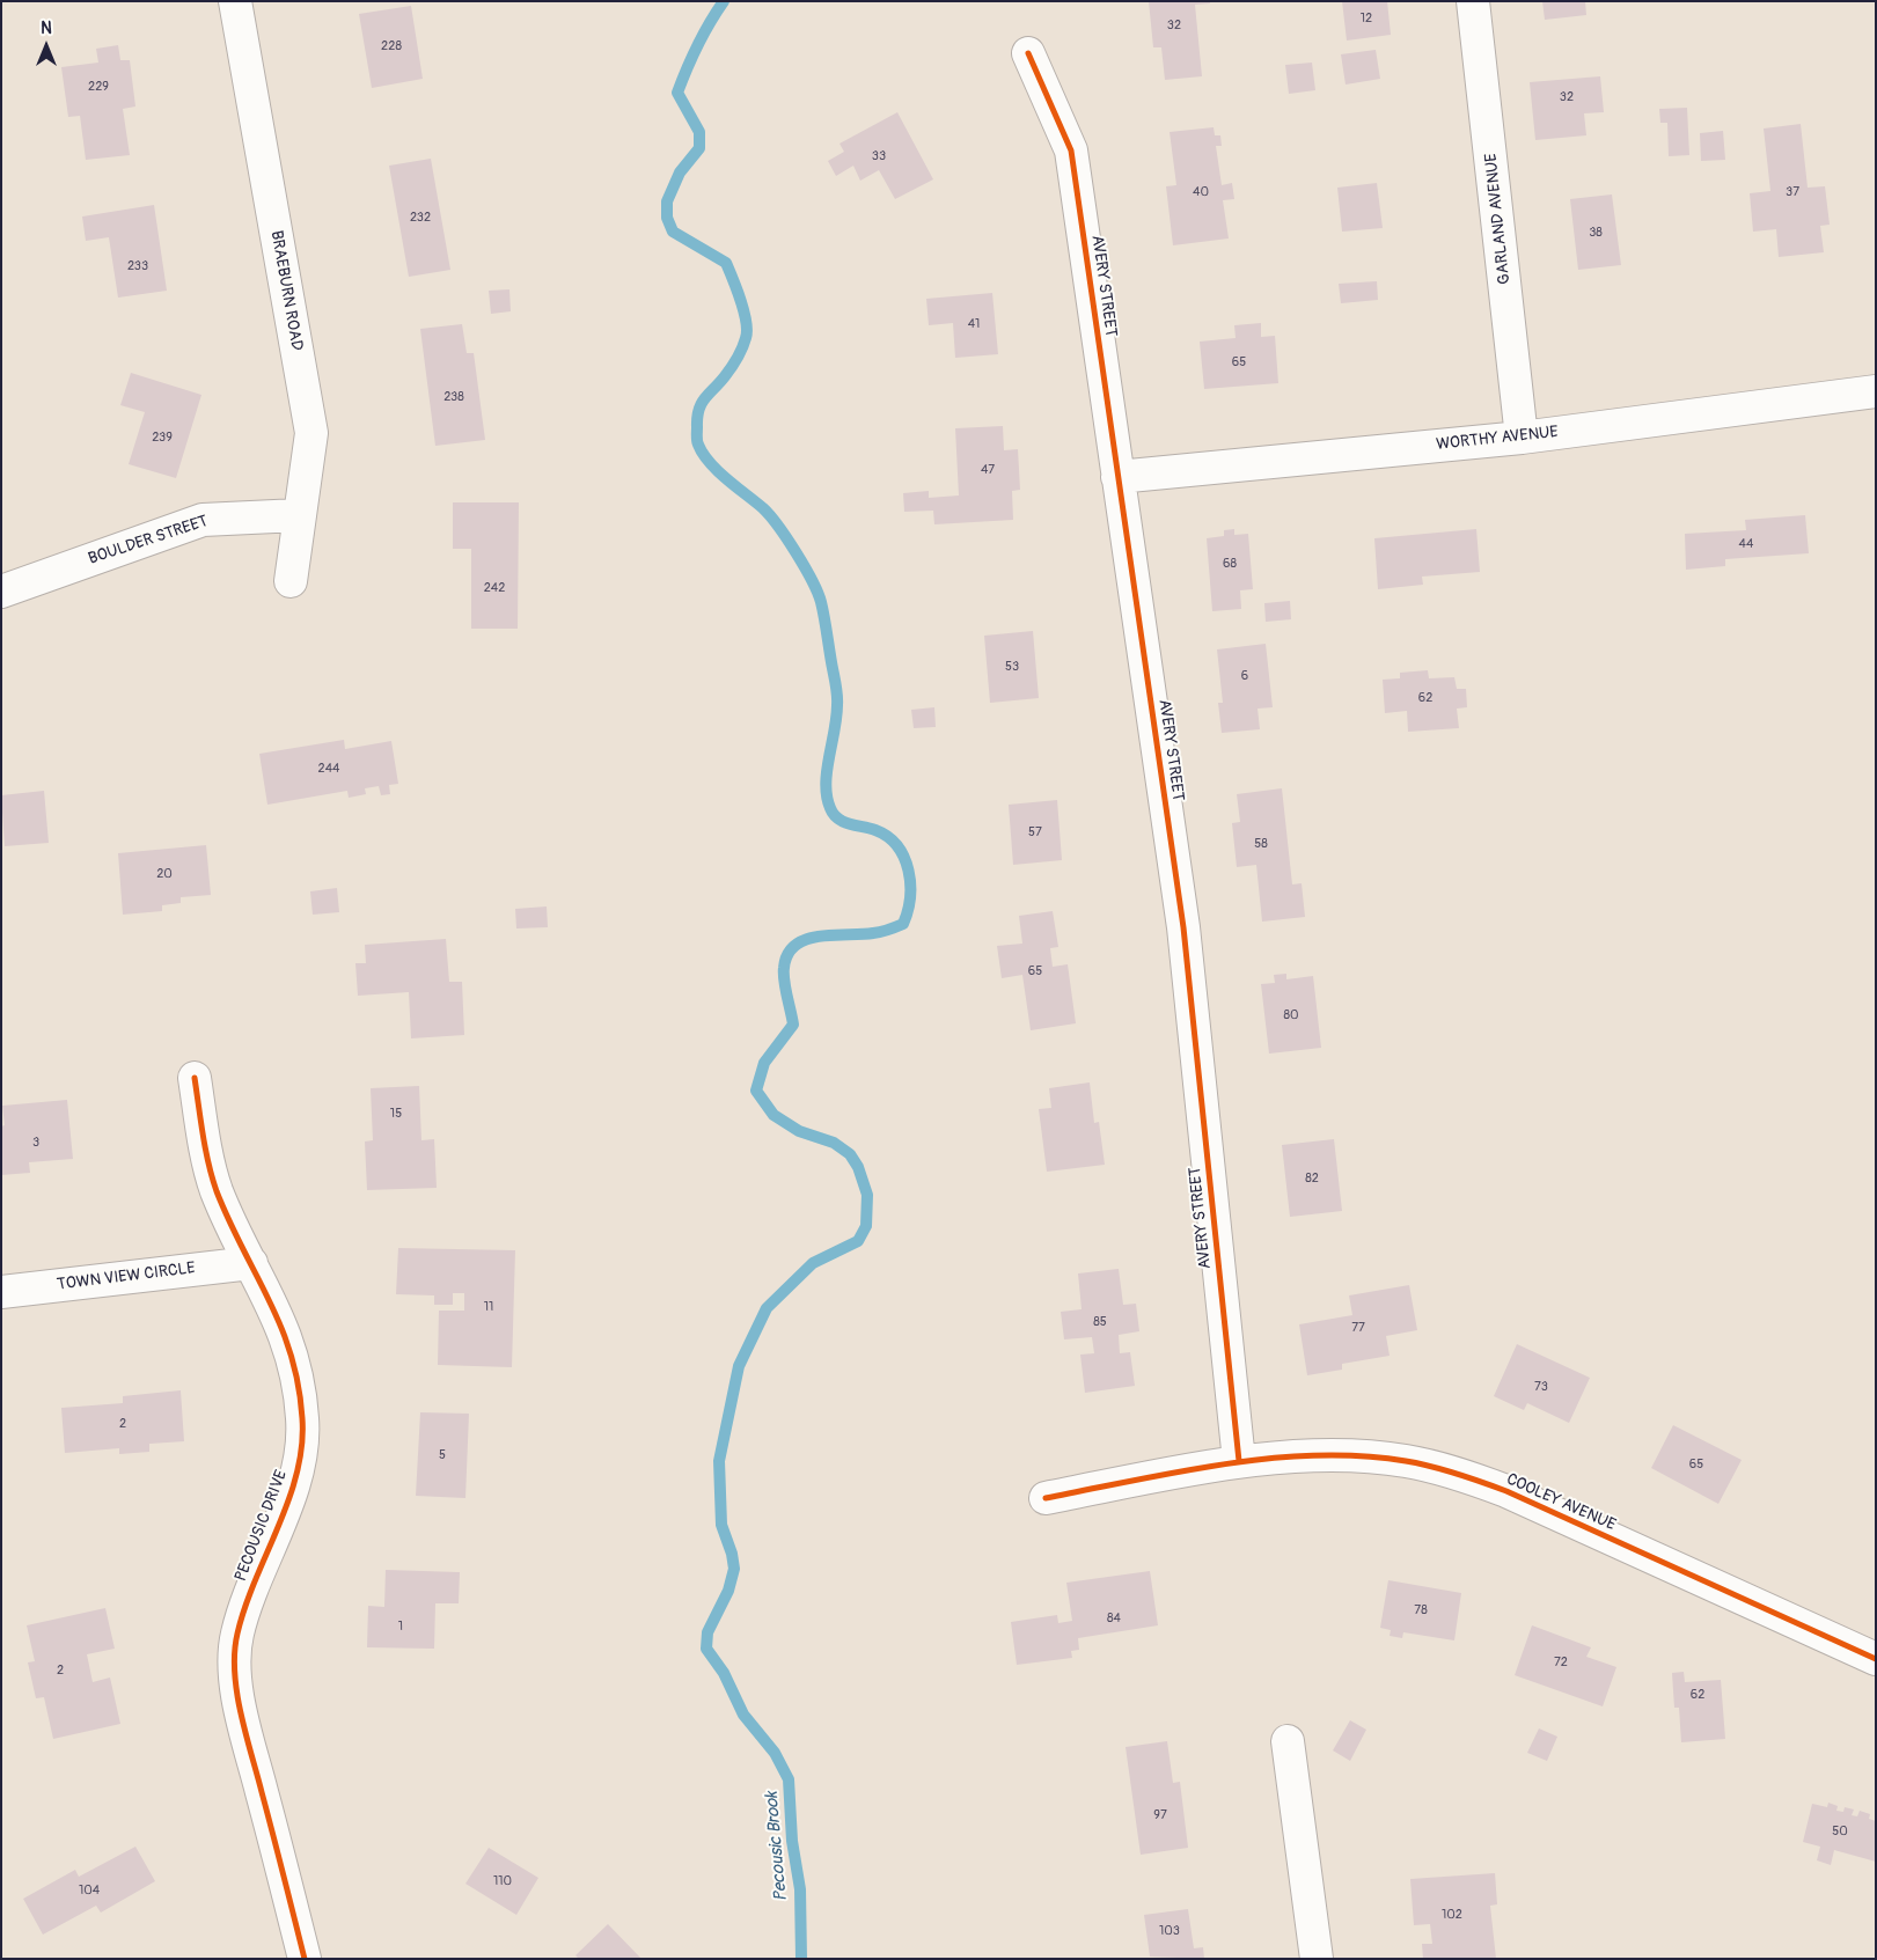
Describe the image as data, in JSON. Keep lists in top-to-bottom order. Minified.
{"streets":{"street":["GARLAND AVENUE","AVERY STREET","BRAEBURN ROAD","WORTHY AVENUE","BOULDER STREET","TOWN VIEW CIRCLE","COOLEY AVENUE","PECOUSIC DRIVE"]},"crossings":[["GARLAND AVENUE","WORTHY AVENUE"],["AVERY STREET","WORTHY AVENUE"],["AVERY STREET","COOLEY AVENUE"],["BRAEBURN ROAD","BOULDER STREET"],["TOWN VIEW CIRCLE","PECOUSIC DRIVE"]],"water":["Pecousic Brook"],"house_numbers":["12","32","228","229","32","33","40","37","232","38","233","41","65","238","239","47","44","68","242","53","6","62","244","57","58","20","65","80","15","3","82","11","85","77","73","2","5","65","78","84","1","72","2","62","97","50","110","104","102","103"],"north":"top"}
